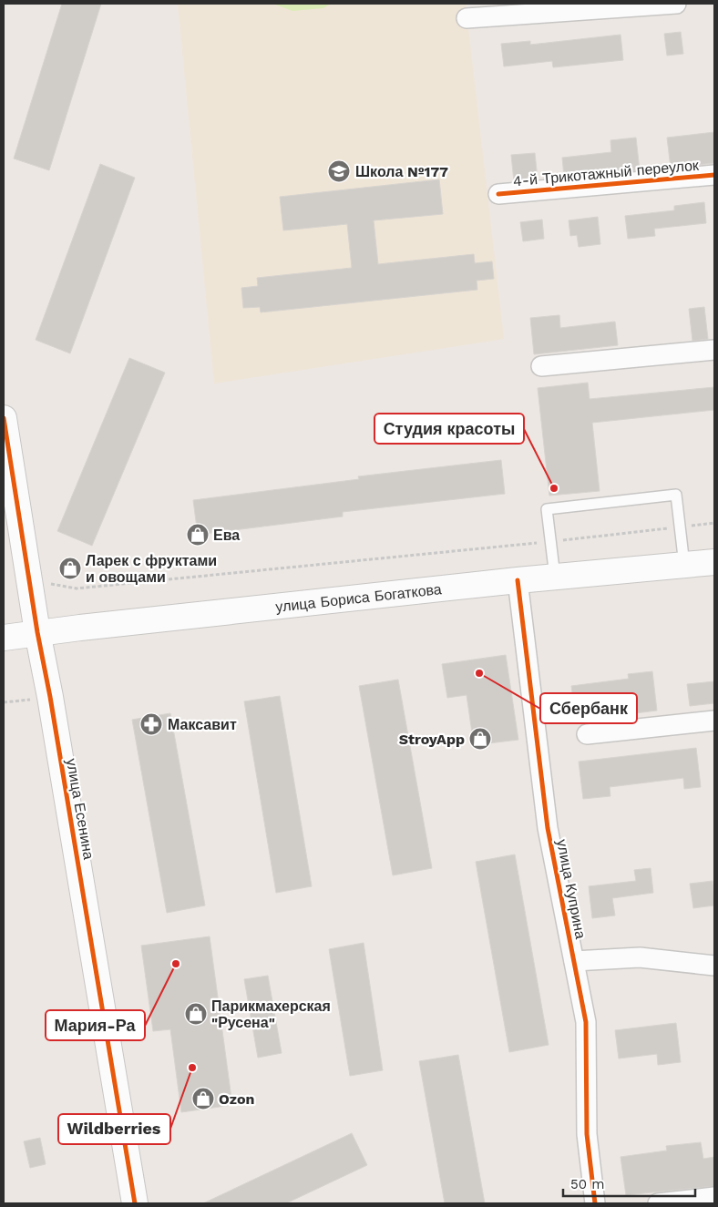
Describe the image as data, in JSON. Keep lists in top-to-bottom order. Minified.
{"streets":{"street":["4-й Трикотажный переулок","улица Бориса Богаткова","улица Есенина","улица Куприна"]},"crossings":[["улица Бориса Богаткова","улица Есенина"],["улица Бориса Богаткова","улица Куприна"]],"places":{"school or university":["Школа №177"],"other":["Студия красоты","Сбербанк","Мария-Ра","Wildberries"],"shop":["Ева","Ларек с фруктами и овощами","StroyApp","Парикмахерская \"Русена\"","Ozon"],"pharmacy":["Максавит"]},"scale_bar":"50 m"}
